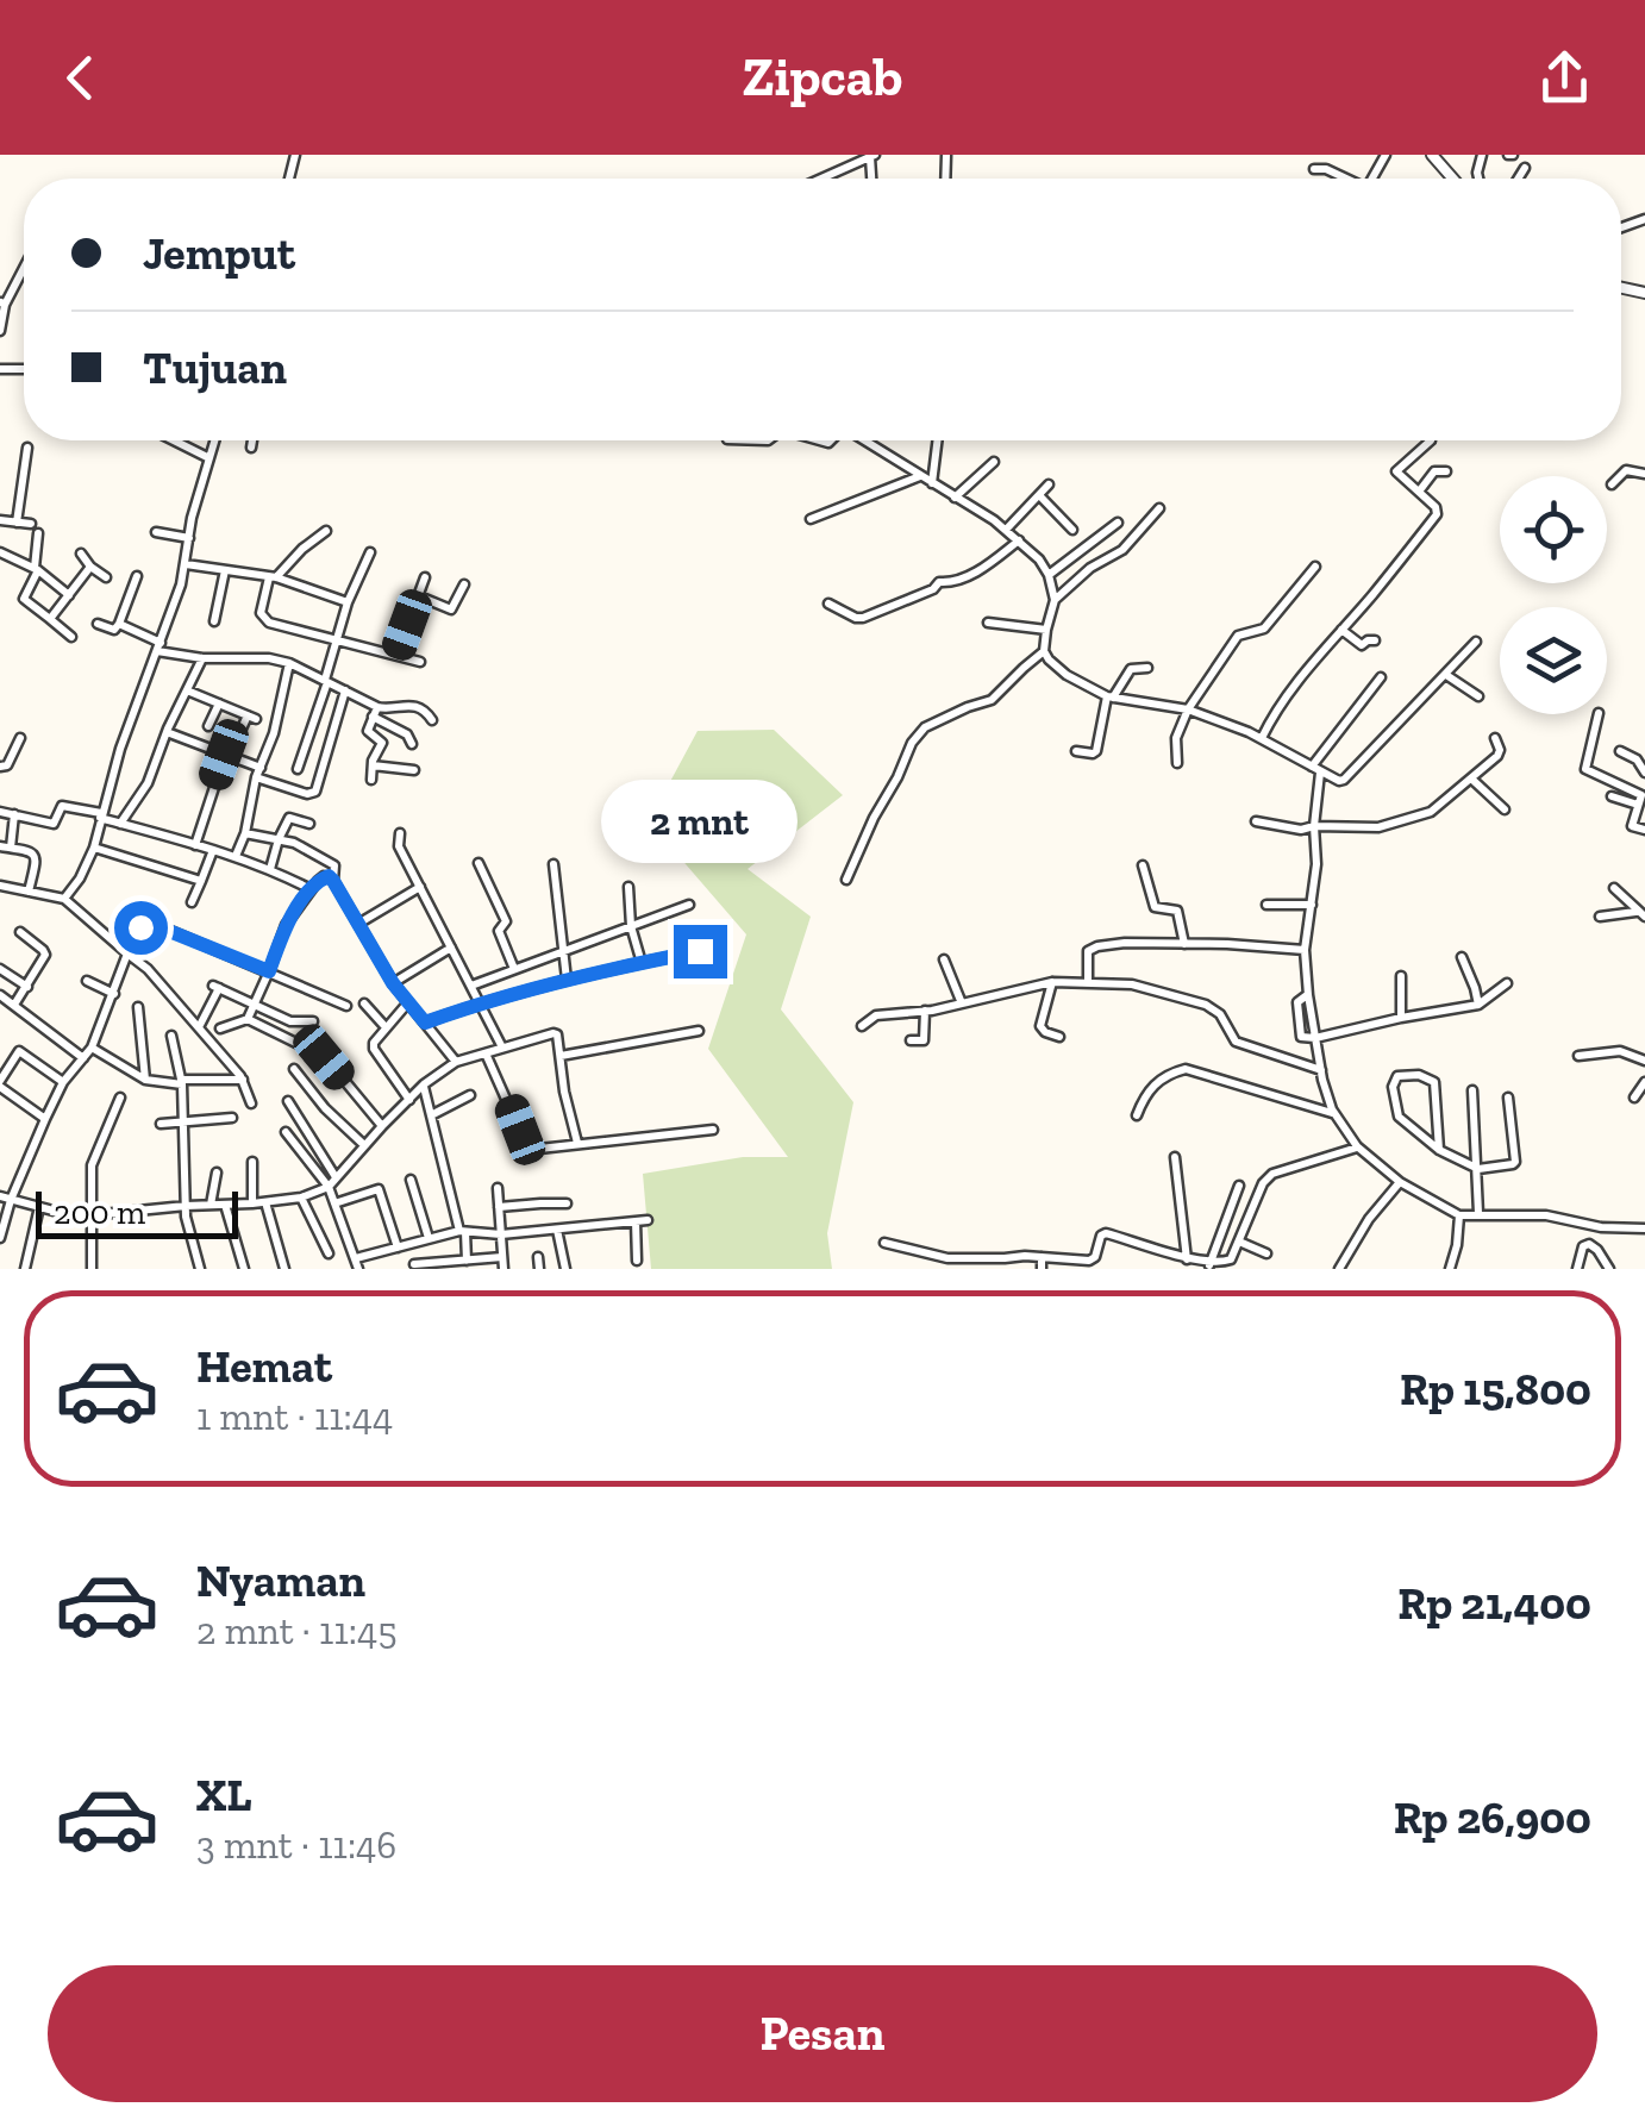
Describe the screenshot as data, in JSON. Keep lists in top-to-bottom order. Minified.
{"scale_bar":"200 m","page":{"header":"Zipcab","banner":["Jemput","Tujuan"],"bubble":"2 mnt","scale":"200 m","list":[{"name":"Hemat","note":"1 mnt · 11:44","value":"Rp 15,800"},{"name":"Nyaman","note":"2 mnt · 11:45","value":"Rp 21,400"},{"name":"XL","note":"3 mnt · 11:46","value":"Rp 26,900"}],"buttons":"Pesan"}}
